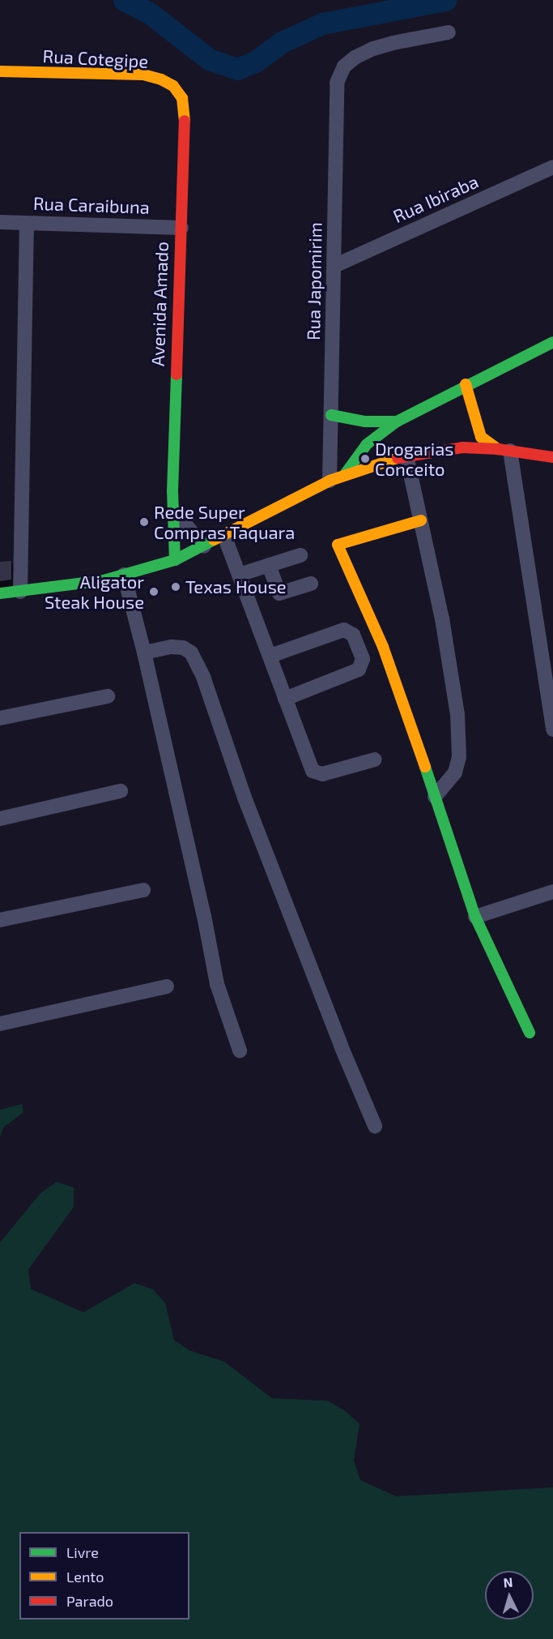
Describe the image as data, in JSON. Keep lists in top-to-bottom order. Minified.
{"streets":{"street":["Rua Cotegipe","Rua Ibiraba","Rua Caraibuna","Rua Japomirim","Avenida Amado"]},"crossings":[["Rua Cotegipe","Avenida Amado"],["Rua Ibiraba","Rua Japomirim"],["Rua Caraibuna","Avenida Amado"]],"places":["Drogarias Conceito","Rede Super Compras Taquara","Texas House","Aligator Steak House"],"legend":["Livre","Lento","Parado"],"north":"top"}
